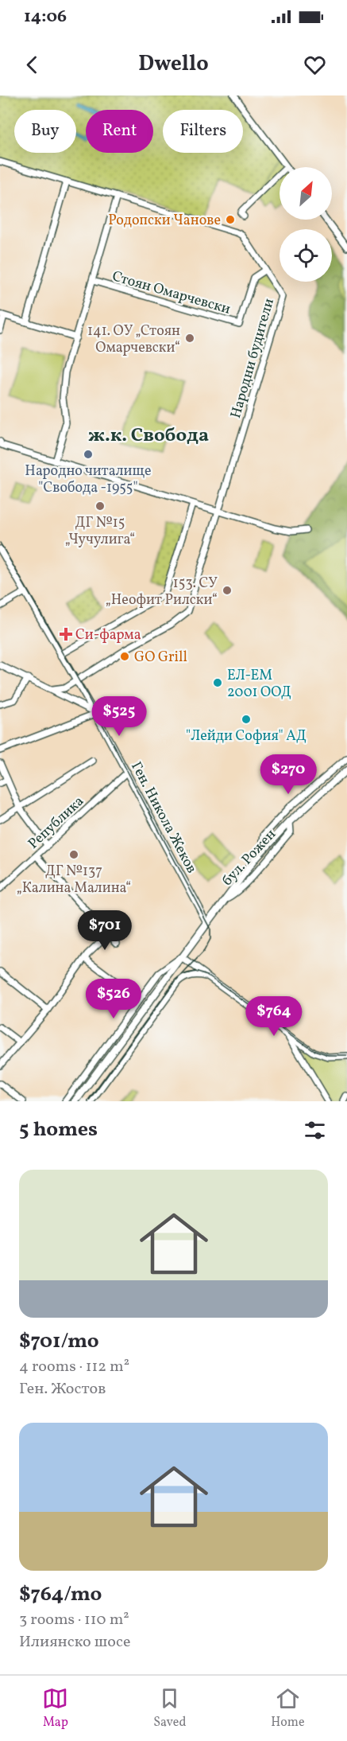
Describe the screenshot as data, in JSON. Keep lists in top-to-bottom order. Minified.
{"streets":{"main road":["бул. Рожен"],"street":["Стоян Омарчевски","Народни будители","Ген. Никола Жеков","Република"]},"crossings":[["Стоян Омарчевски","Народни будители"],["Народни будители","Ген. Никола Жеков"],["Ген. Никола Жеков","Република"],["Ген. Никола Жеков","бул. Рожен"]],"districts":["ж.к. Свобода"],"places":{"other":["Родопски Чанове","141. ОУ „Стоян Омарчевски“","Народно читалище \"Свобода -1955\"","ДГ №15 „Чучулига“","153. СУ „Неофит Рилски“","GO Grill","ЕЛ-ЕМ 2001 ООД","\"Лейди София\" АД","ДГ №137 „Калина Малина“"],"health":["Си-фарма"]},"north":"top right","page":{"status":"14:06","header":"Dwello","chip":["Buy","Rent","Filters"],"price":["$525","$270","$701","$526","$764"],"heading":"5 homes","list":[{"name":"$701/mo","note":"4 rooms · 112 m² · Ген. Жостов"},{"name":"$764/mo","note":"3 rooms · 110 m² · Илиянско шосе"}],"tabs":["Map","Saved","Home"]}}
